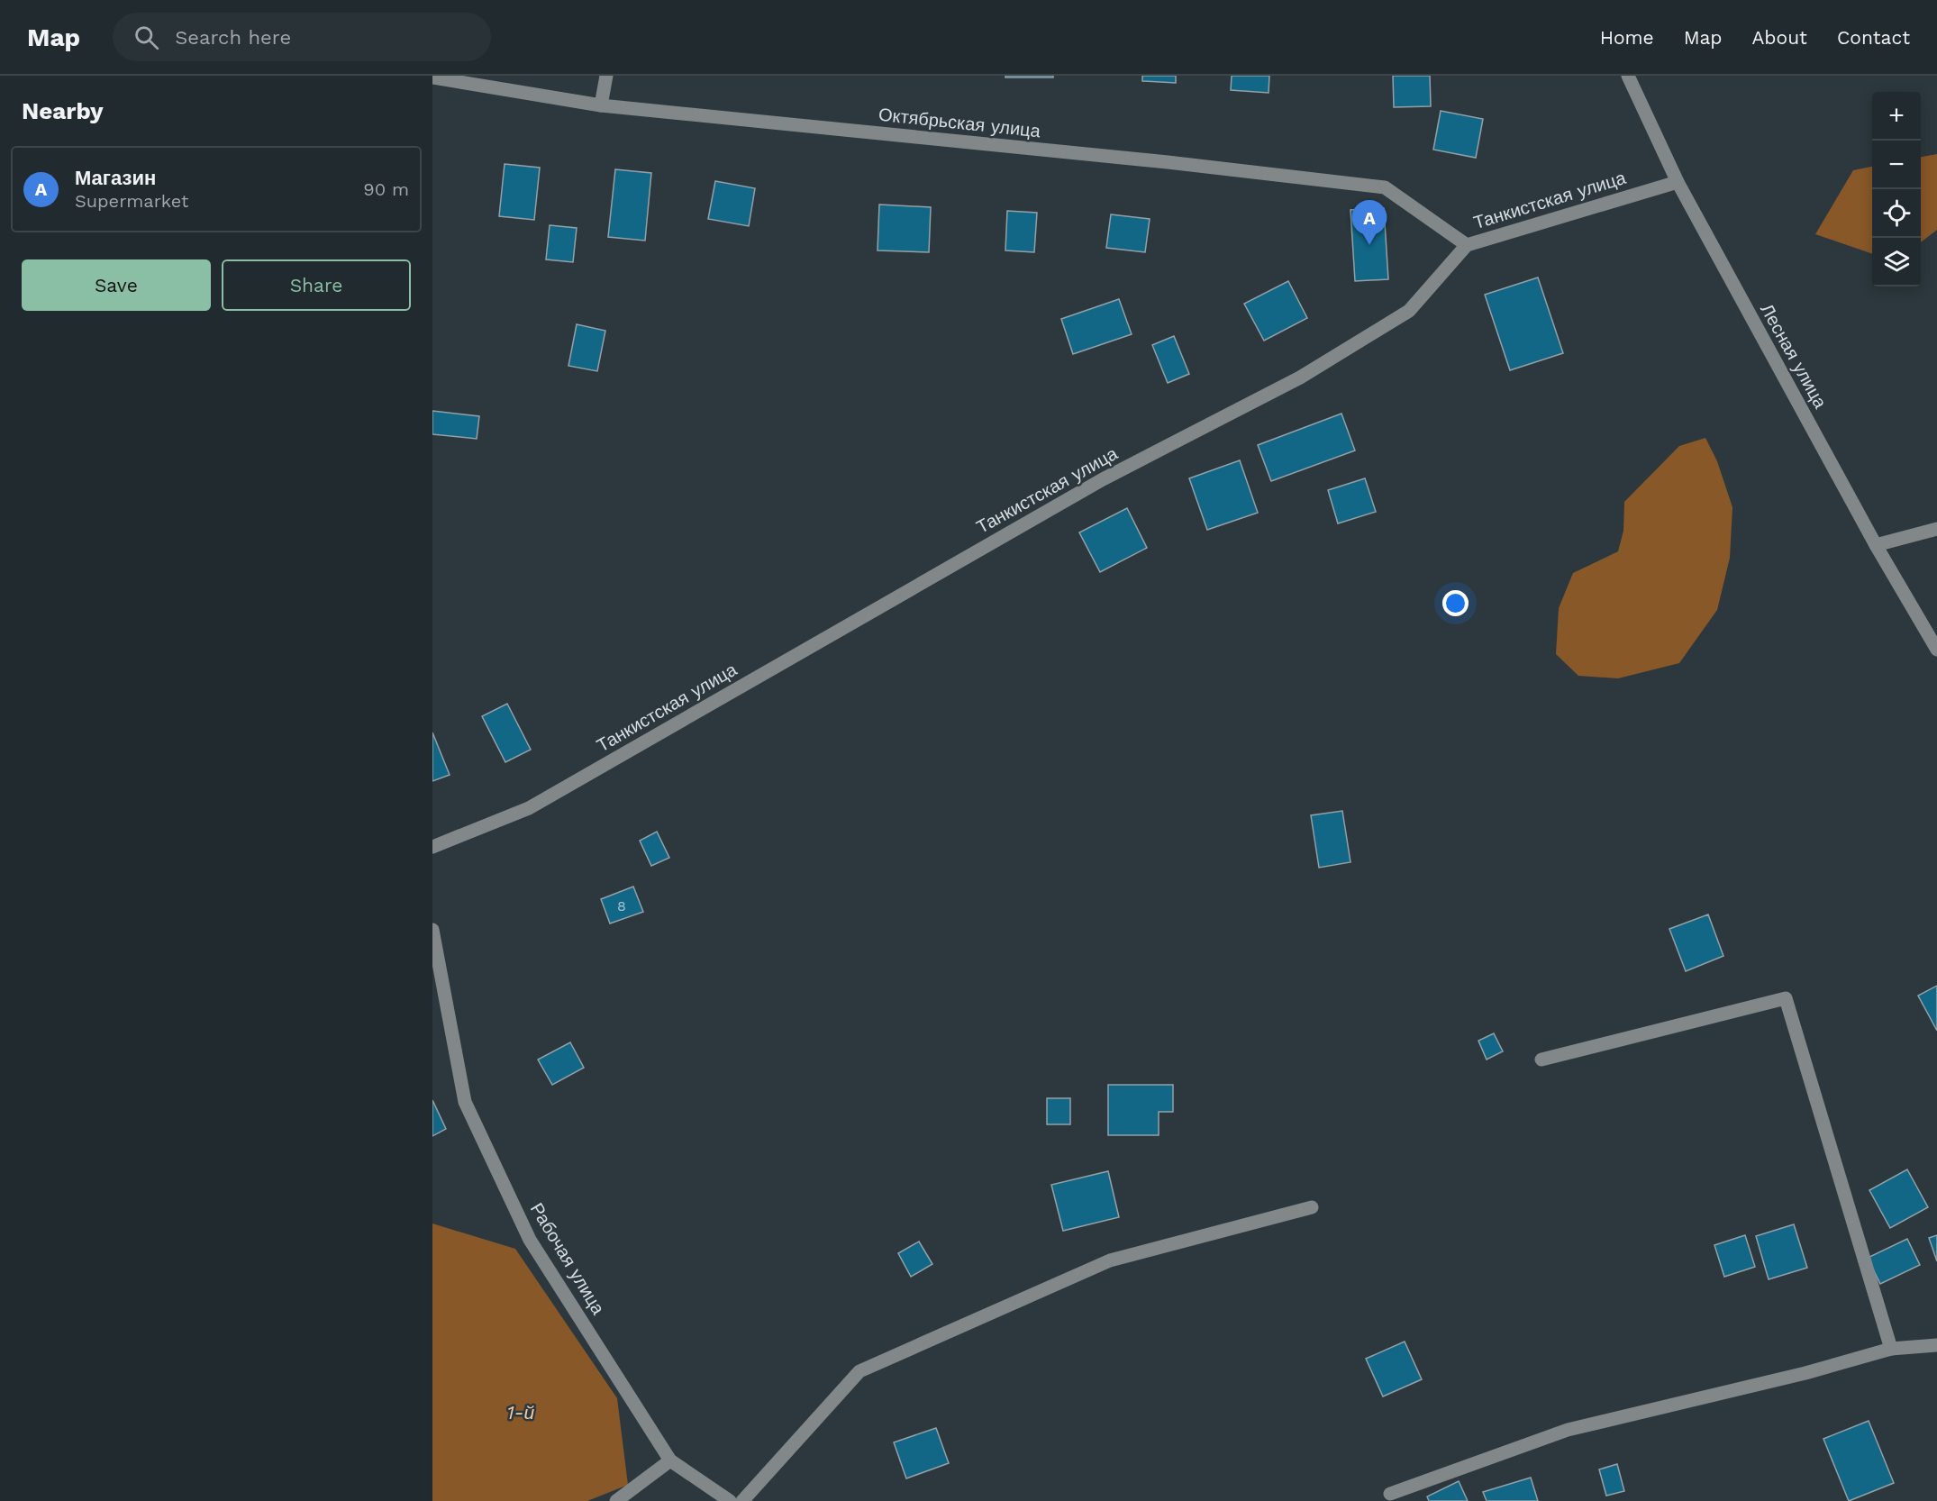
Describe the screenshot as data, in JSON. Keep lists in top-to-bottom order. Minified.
{"streets":{"street":["Октябрьская улица","Танкистская улица","Лесная улица","Рабочая улица"]},"crossings":[["Октябрьская улица","Танкистская улица"],["Танкистская улица","Лесная улица"]],"water":["1-й"],"house_numbers":["8"],"page":{"header":"Map","search":"Search here","nav":["Home","Map","About","Contact"],"heading":"Nearby","map_buttons":["+","−"],"list":[{"mark":"A","name":"Магазин","note":"Supermarket","value":"90 m"}],"pins":"A","buttons":["Save","Share"]}}
